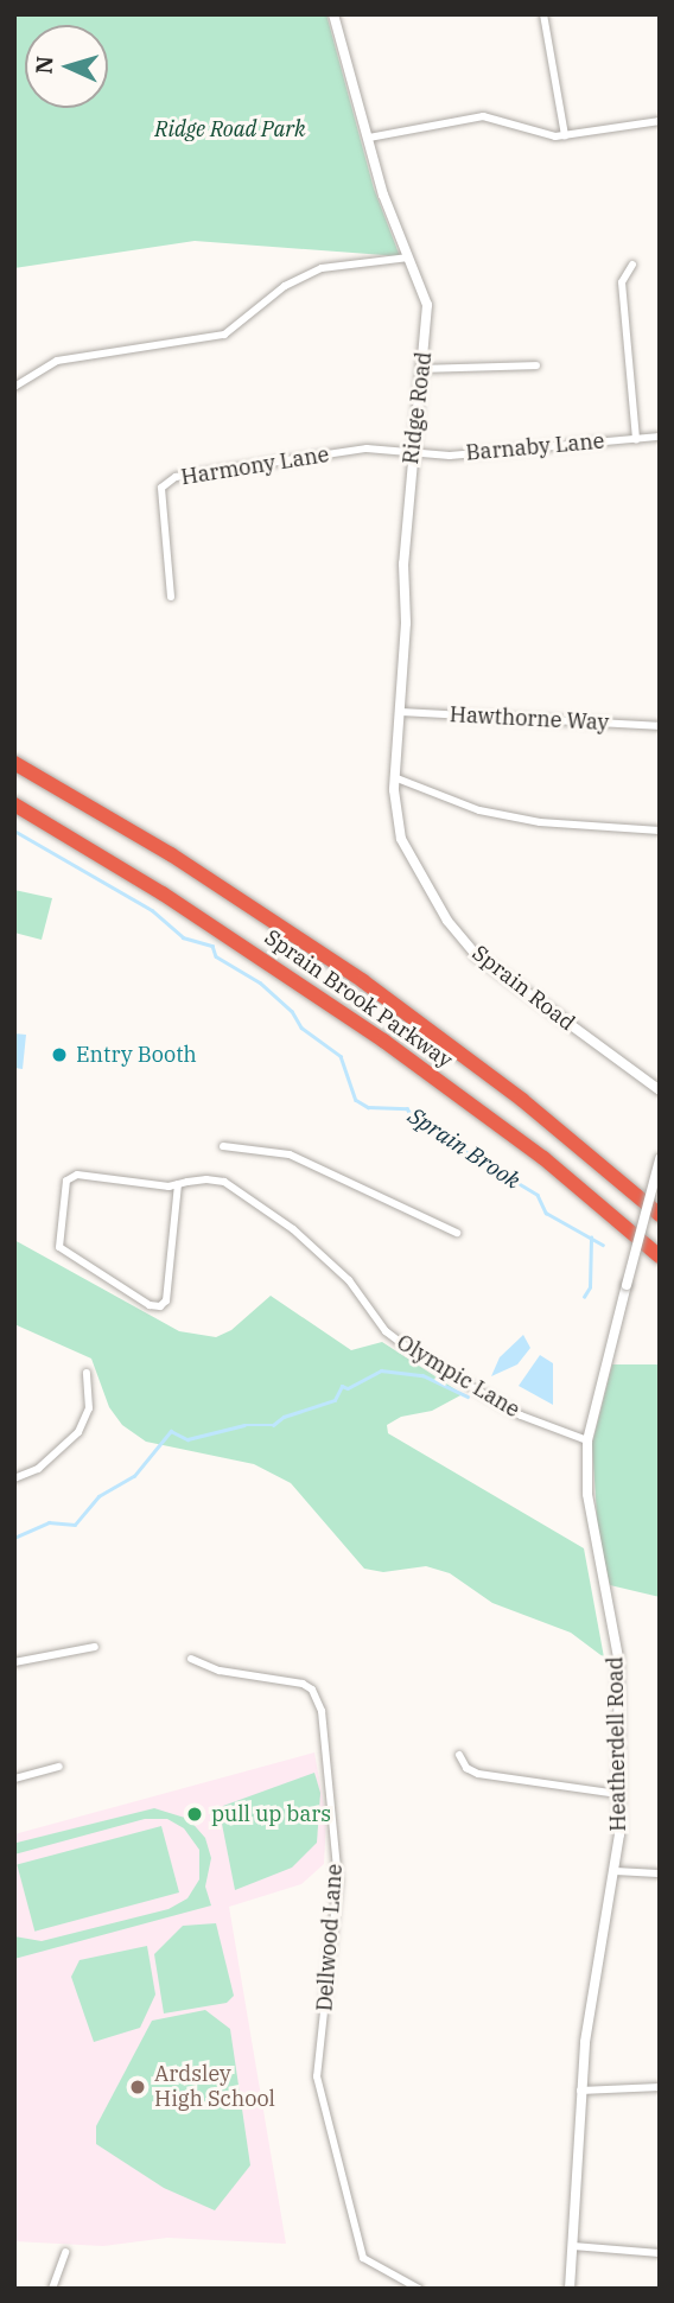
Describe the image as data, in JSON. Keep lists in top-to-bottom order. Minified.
{"streets":{"highway":["Sprain Brook Parkway"],"street":["Ridge Road","Barnaby Lane","Harmony Lane","Hawthorne Way","Sprain Road","Olympic Lane","Heatherdell Road","Dellwood Lane"]},"crossings":[["Ridge Road","Barnaby Lane"],["Ridge Road","Harmony Lane"],["Ridge Road","Hawthorne Way"],["Ridge Road","Sprain Road"],["Barnaby Lane","Harmony Lane"],["Olympic Lane","Heatherdell Road"]],"water":["Sprain Brook"],"parks":["Ridge Road Park"],"places":["Entry Booth","pull up bars","Ardsley High School"],"north":"left"}
